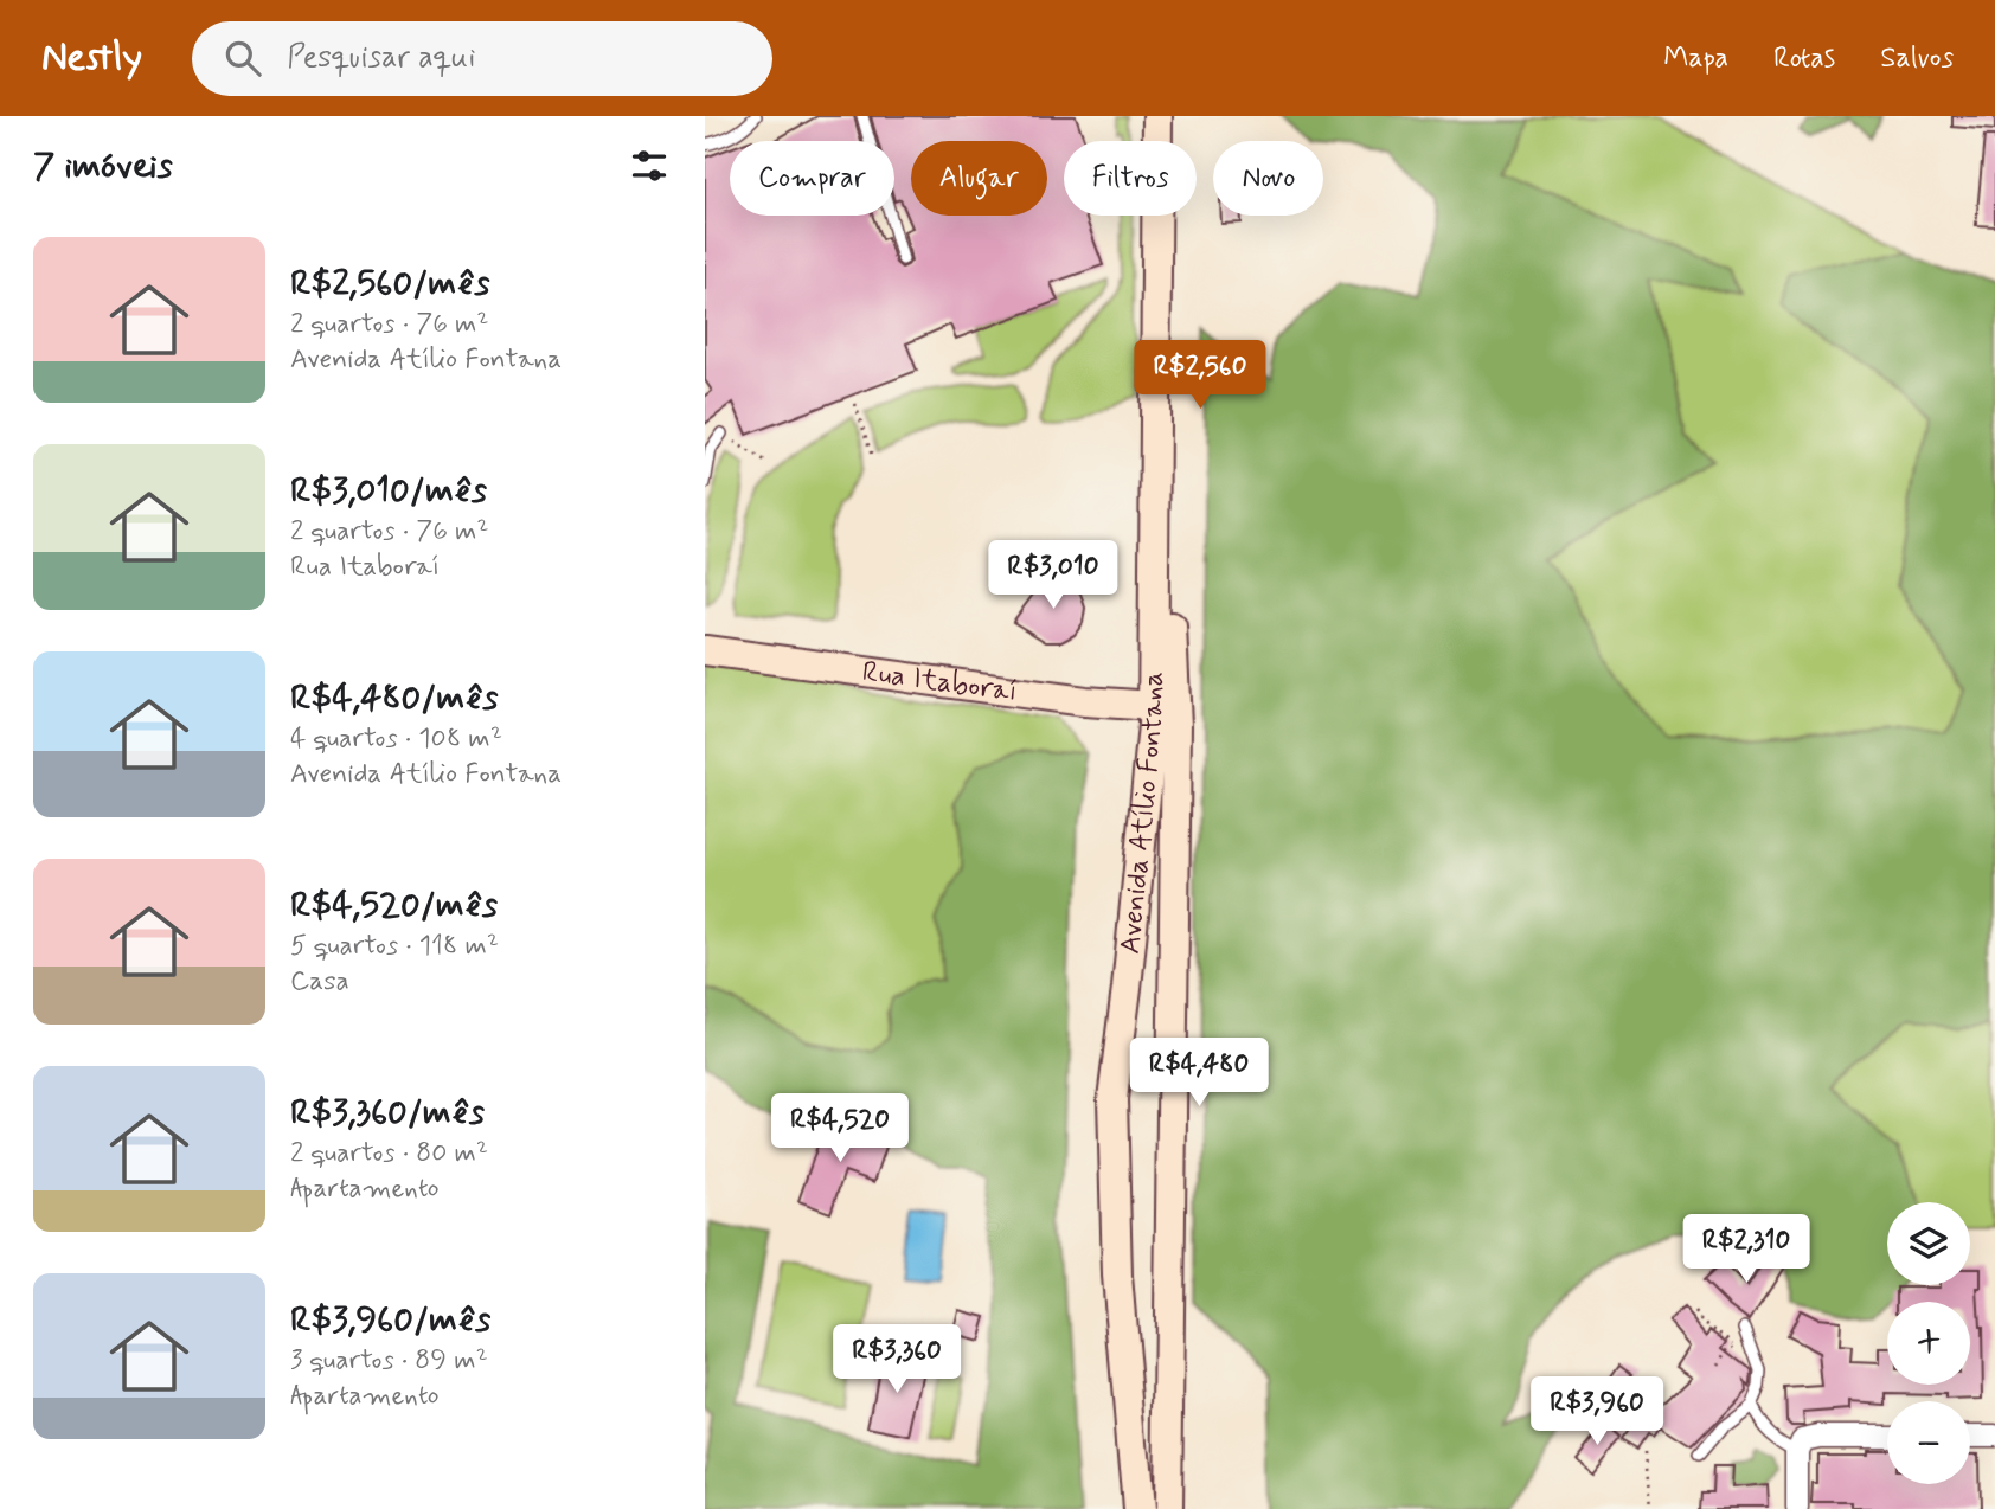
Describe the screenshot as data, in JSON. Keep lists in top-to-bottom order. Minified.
{"streets":{"main road":["Rua Itaboraí","Avenida Atílio Fontana"]},"crossings":[["Rua Itaboraí","Avenida Atílio Fontana"]],"page":{"header":"Nestly","search":"Pesquisar aqui","nav":["Mapa","Rotas","Salvos"],"heading":"7 imóveis","chip":["Comprar","Alugar","Filtros","Novo"],"list":[{"name":"R$2,560/mês","note":"2 quartos · 76 m² · Avenida Atílio Fontana"},{"name":"R$3,010/mês","note":"2 quartos · 76 m² · Rua Itaboraí"},{"name":"R$4,480/mês","note":"4 quartos · 108 m² · Avenida Atílio Fontana"},{"name":"R$4,520/mês","note":"5 quartos · 118 m² · Casa"},{"name":"R$3,360/mês","note":"2 quartos · 80 m² · Apartamento"},{"name":"R$3,960/mês","note":"3 quartos · 89 m² · Apartamento"}],"price":["R$2,560","R$3,010","R$4,480","R$4,520","R$2,310","R$3,360","R$3,960"],"map_buttons":["+","−"]}}
